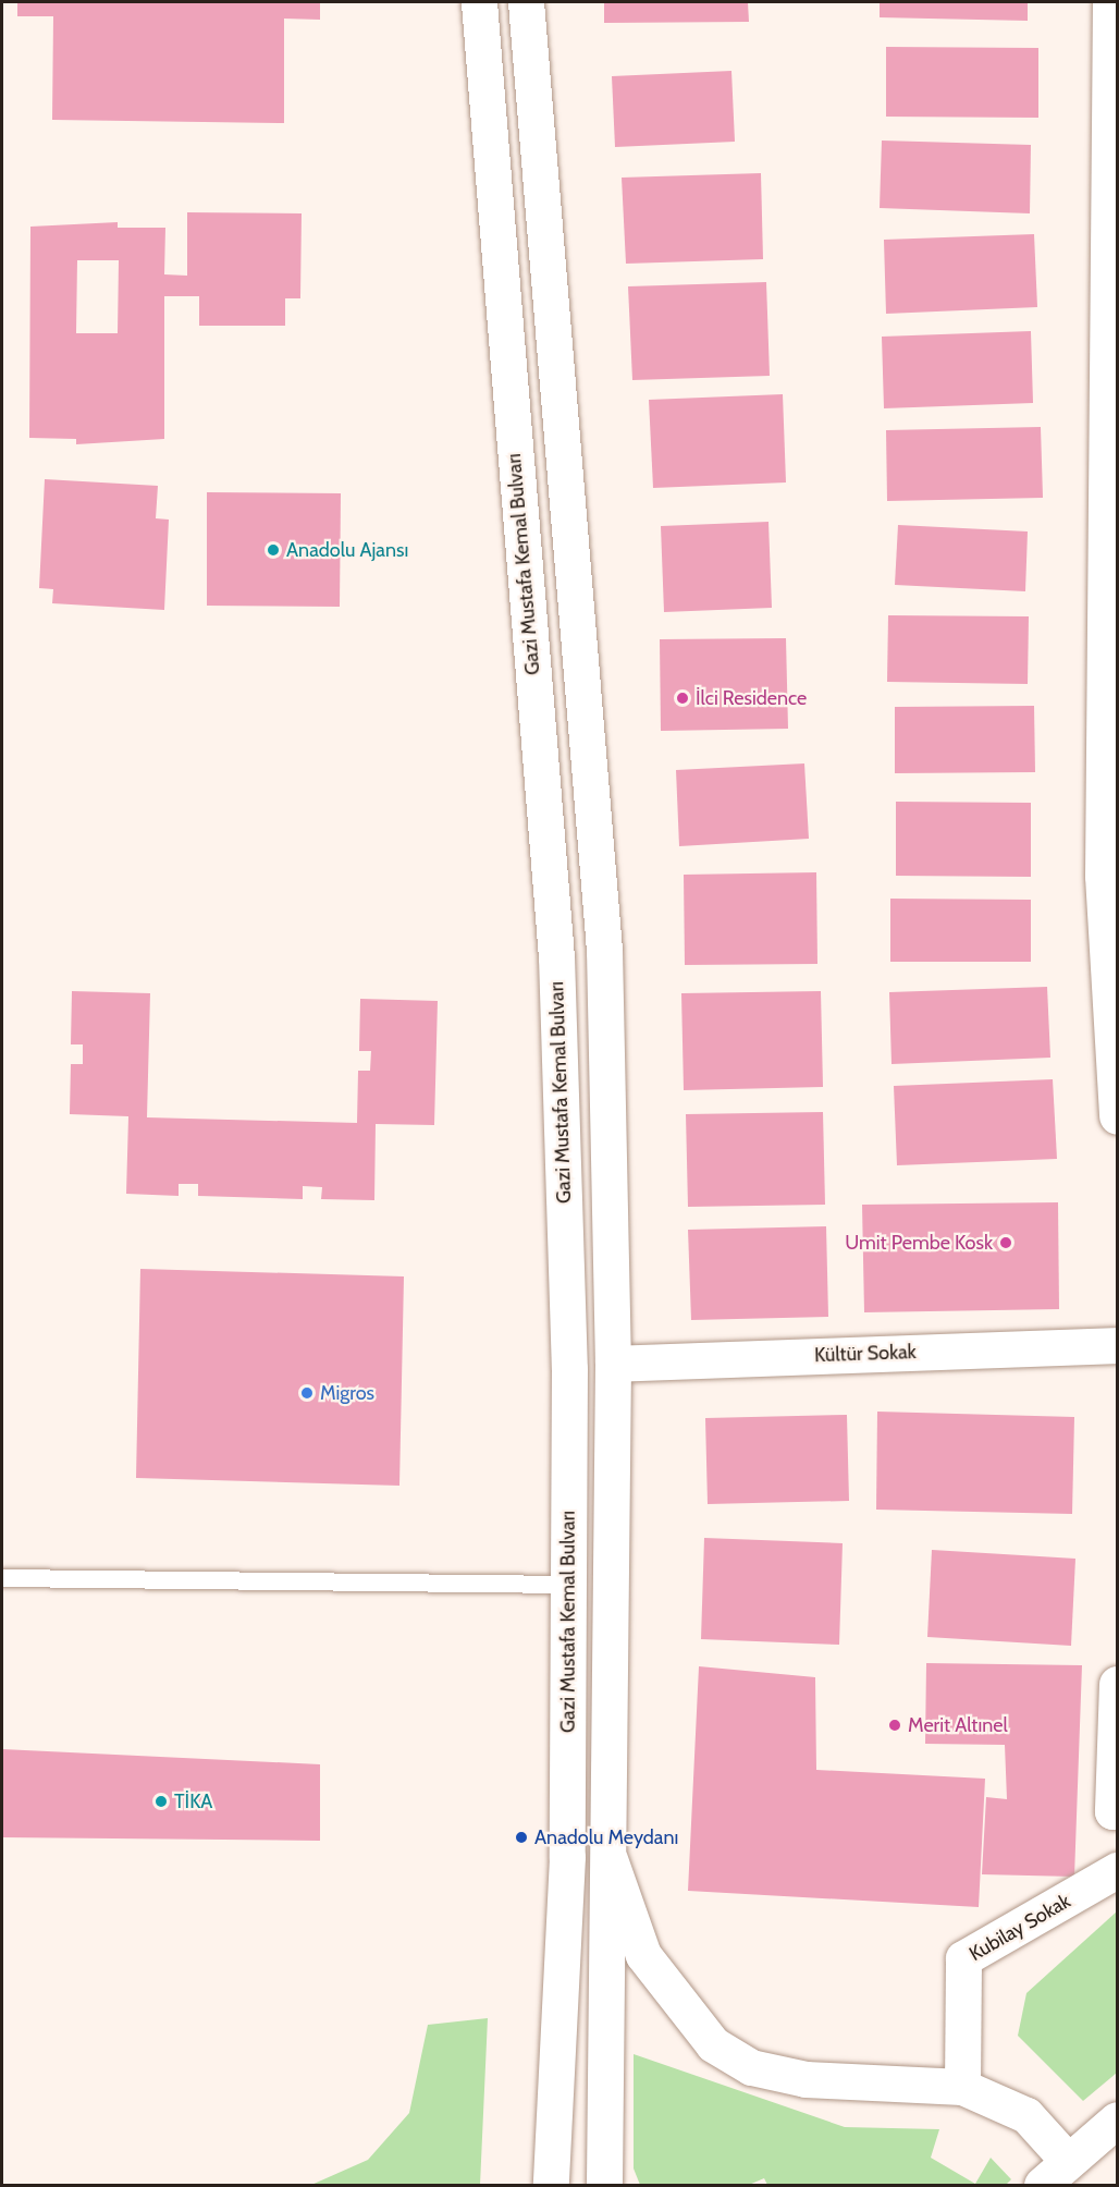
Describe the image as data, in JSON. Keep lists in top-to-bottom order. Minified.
{"streets":{"main road":["Gazi Mustafa Kemal Bulvarı","Kültür Sokak","Kubilay Sokak"]},"places":["Anadolu Ajansı","İlci Residence","Umit Pembe Kosk","Migros","Merit Altınel","TİKA","Anadolu Meydanı"]}
